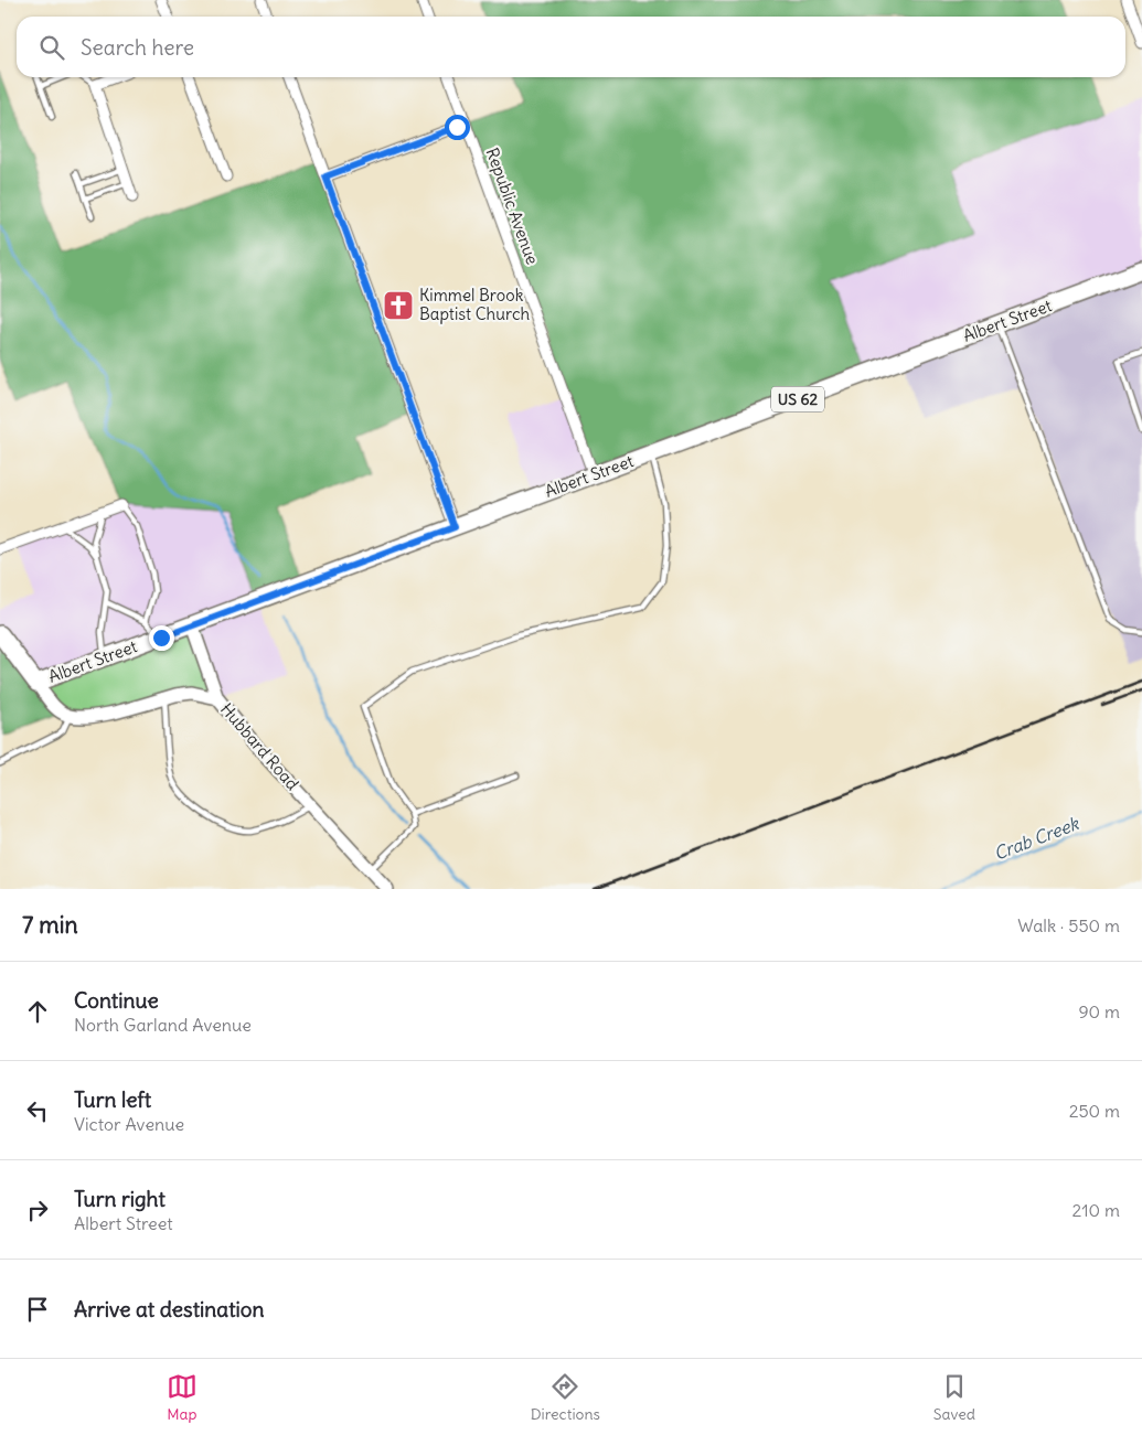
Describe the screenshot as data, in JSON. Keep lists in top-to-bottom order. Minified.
{"streets":{"main road":["Albert Street","US 62"],"street":["Republic Avenue","Hubbard Road"]},"crossings":[["Republic Avenue","Albert Street"]],"water":["Crab Creek"],"places":{"church":["Kimmel Brook Baptist Church"]},"page":{"search":"Search here","heading":["7 min","Walk · 550 m"],"list":[["Continue","North Garland Avenue","90 m"],["Turn left","Victor Avenue","250 m"],["Turn right","Albert Street","210 m"],"Arrive at destination"],"nav":["Map","Directions","Saved"]}}
